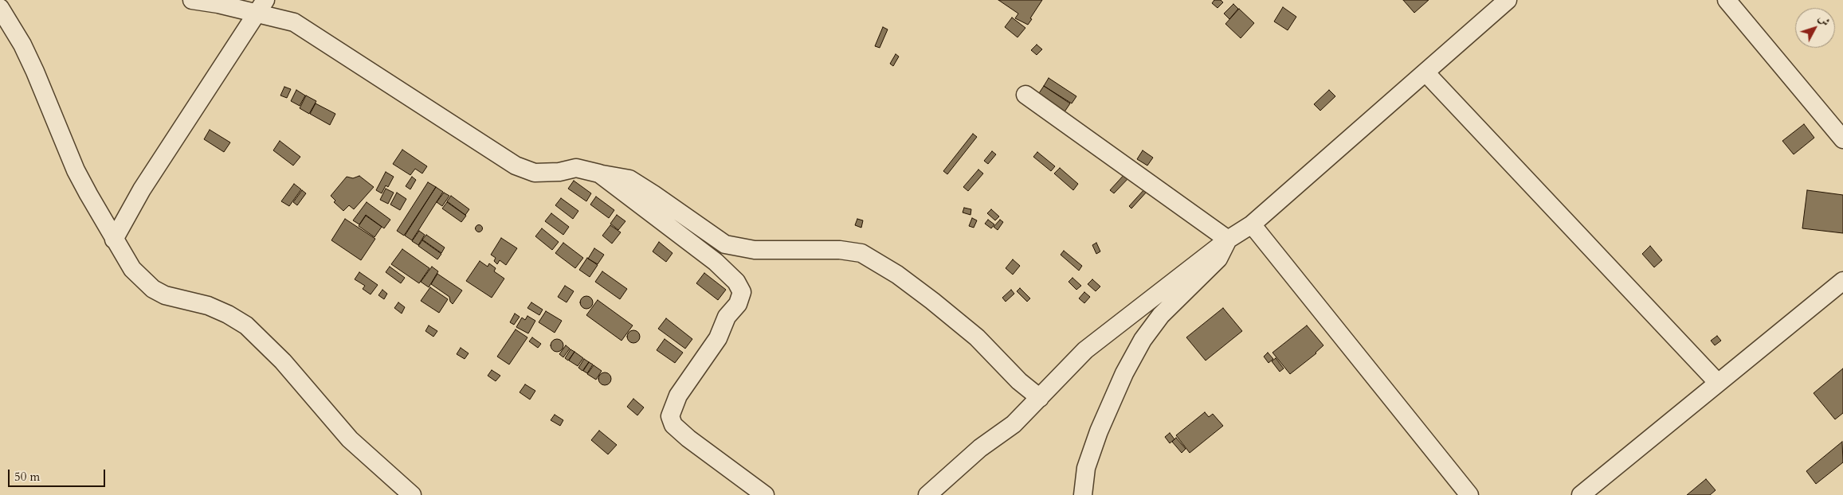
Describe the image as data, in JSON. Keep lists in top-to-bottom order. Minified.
{"scale_bar":"50 m","north":"top right"}
